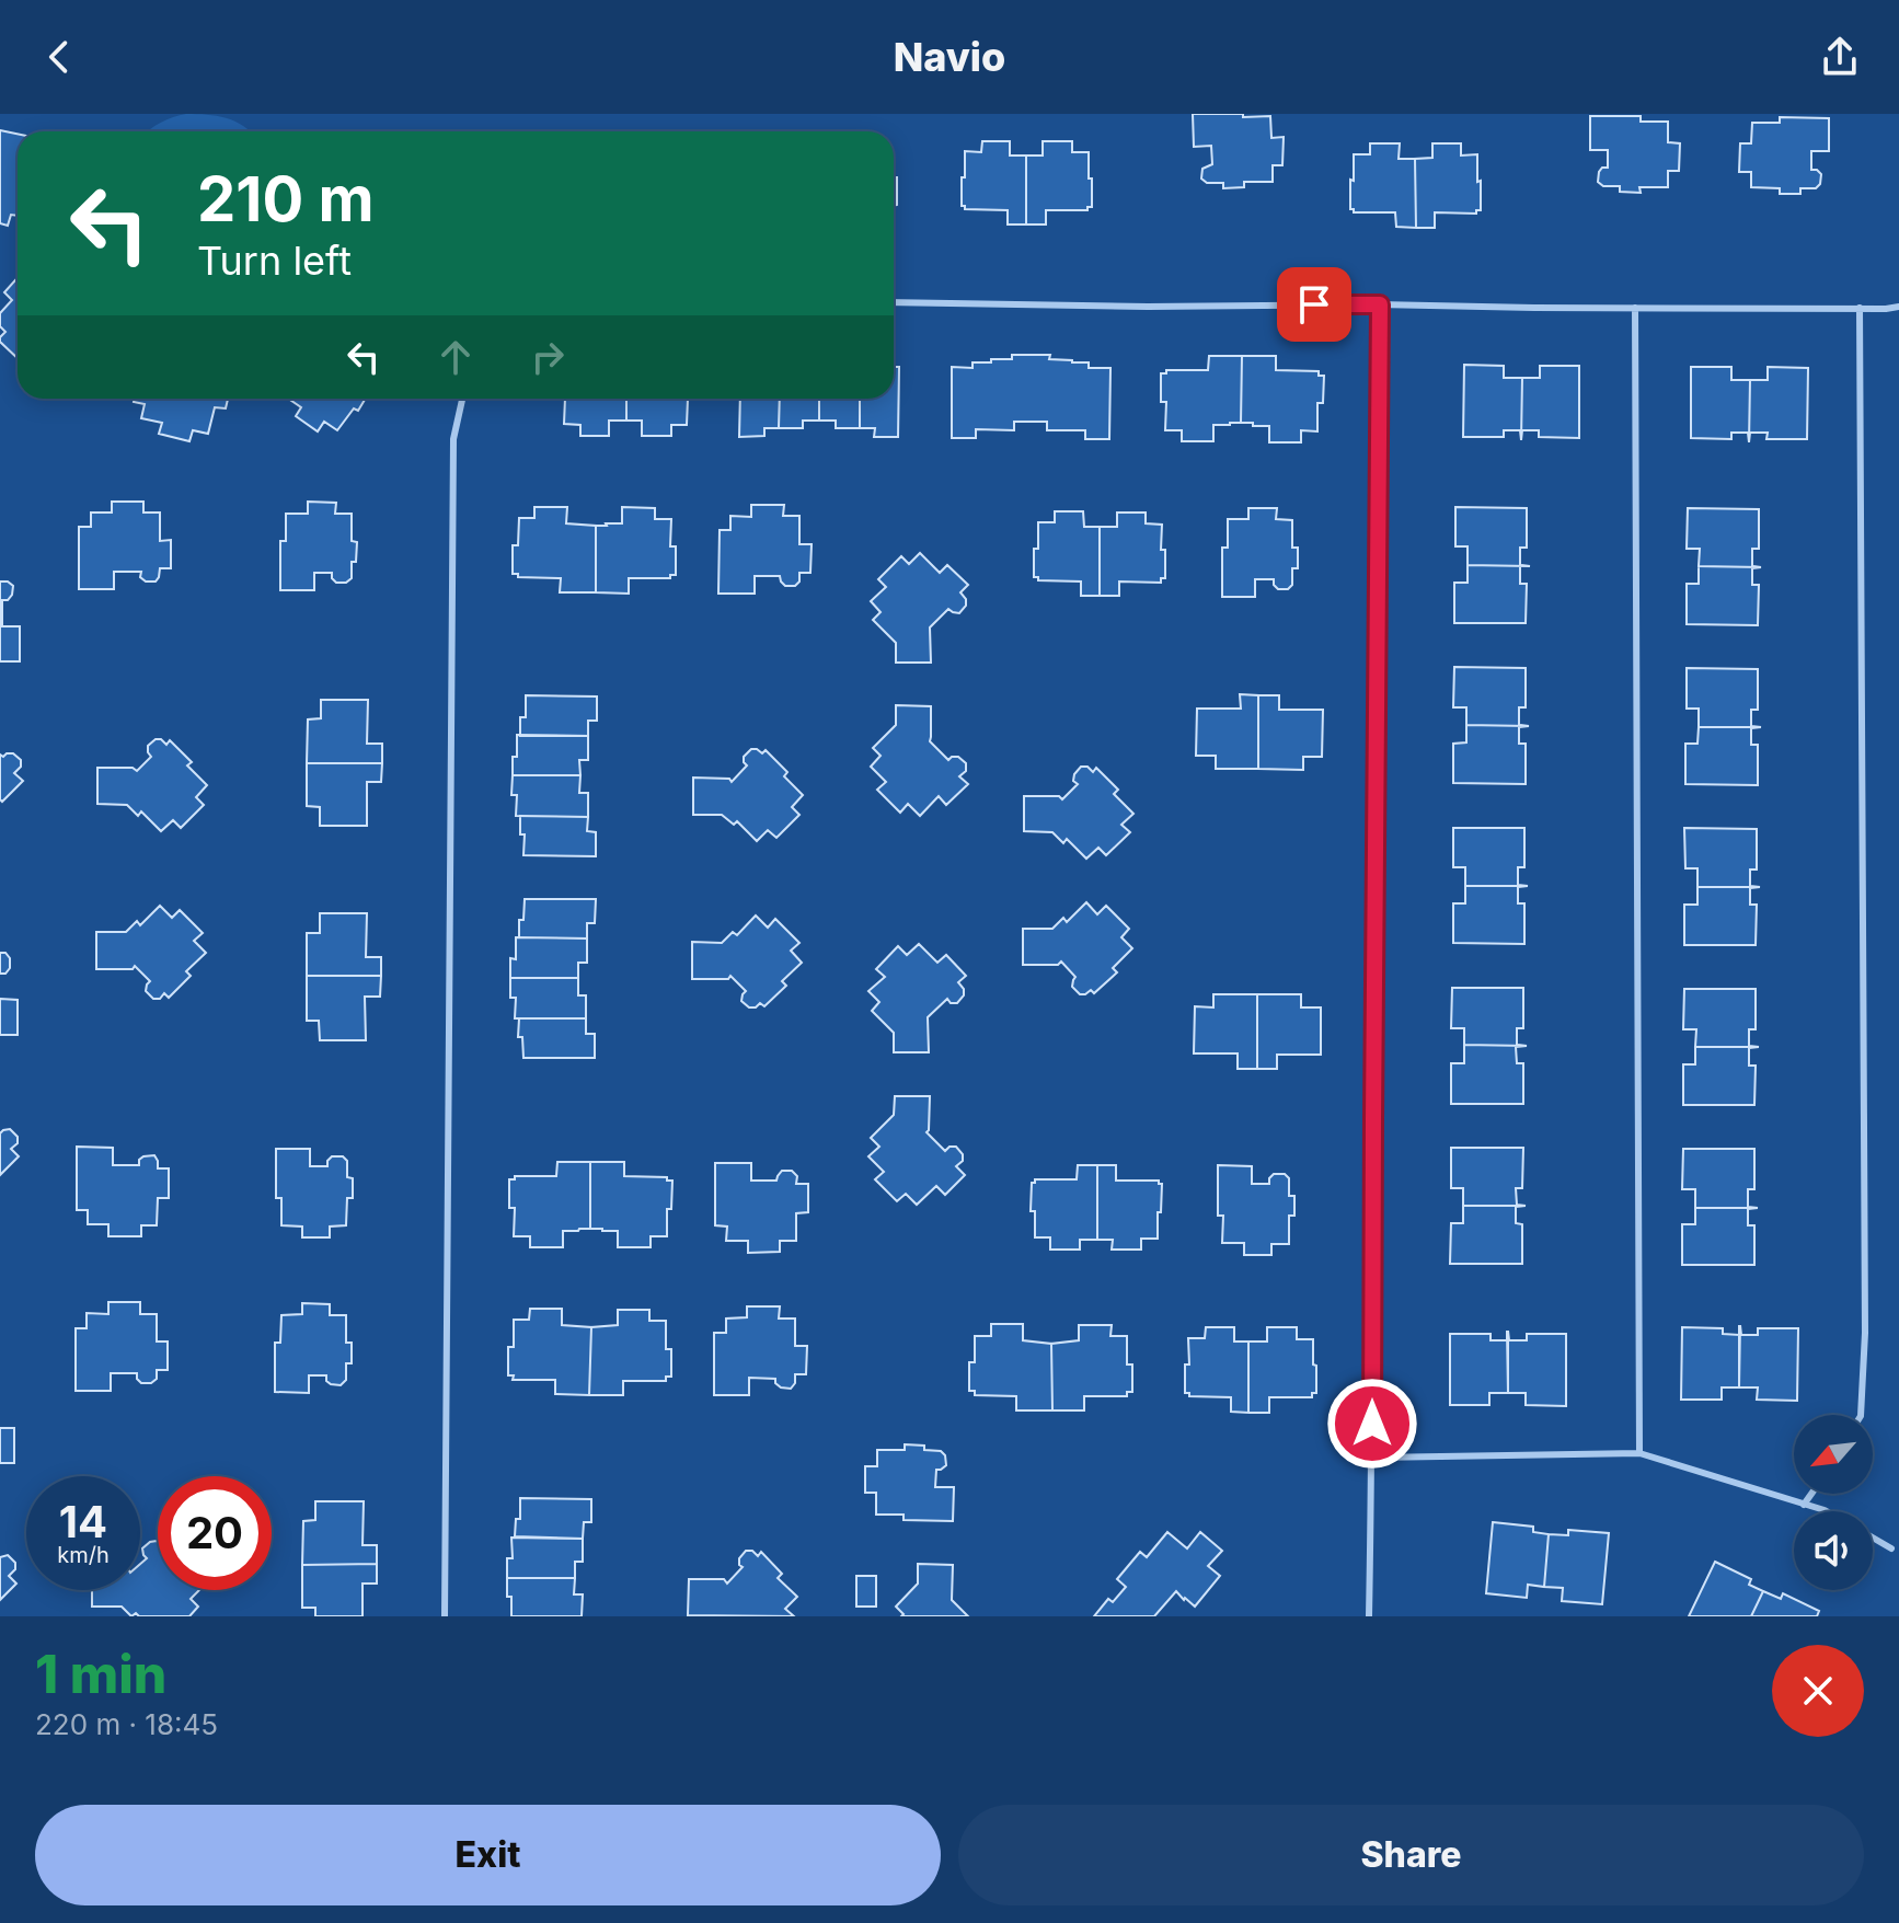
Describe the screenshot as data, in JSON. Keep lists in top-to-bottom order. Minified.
{"north":"bottom left","page":{"header":"Navio","turn":["210 m","Turn left"],"speed":"14 km/h","limit":"20","heading":["1 min","220 m · 18:45"],"buttons":["Exit","Share"]}}
